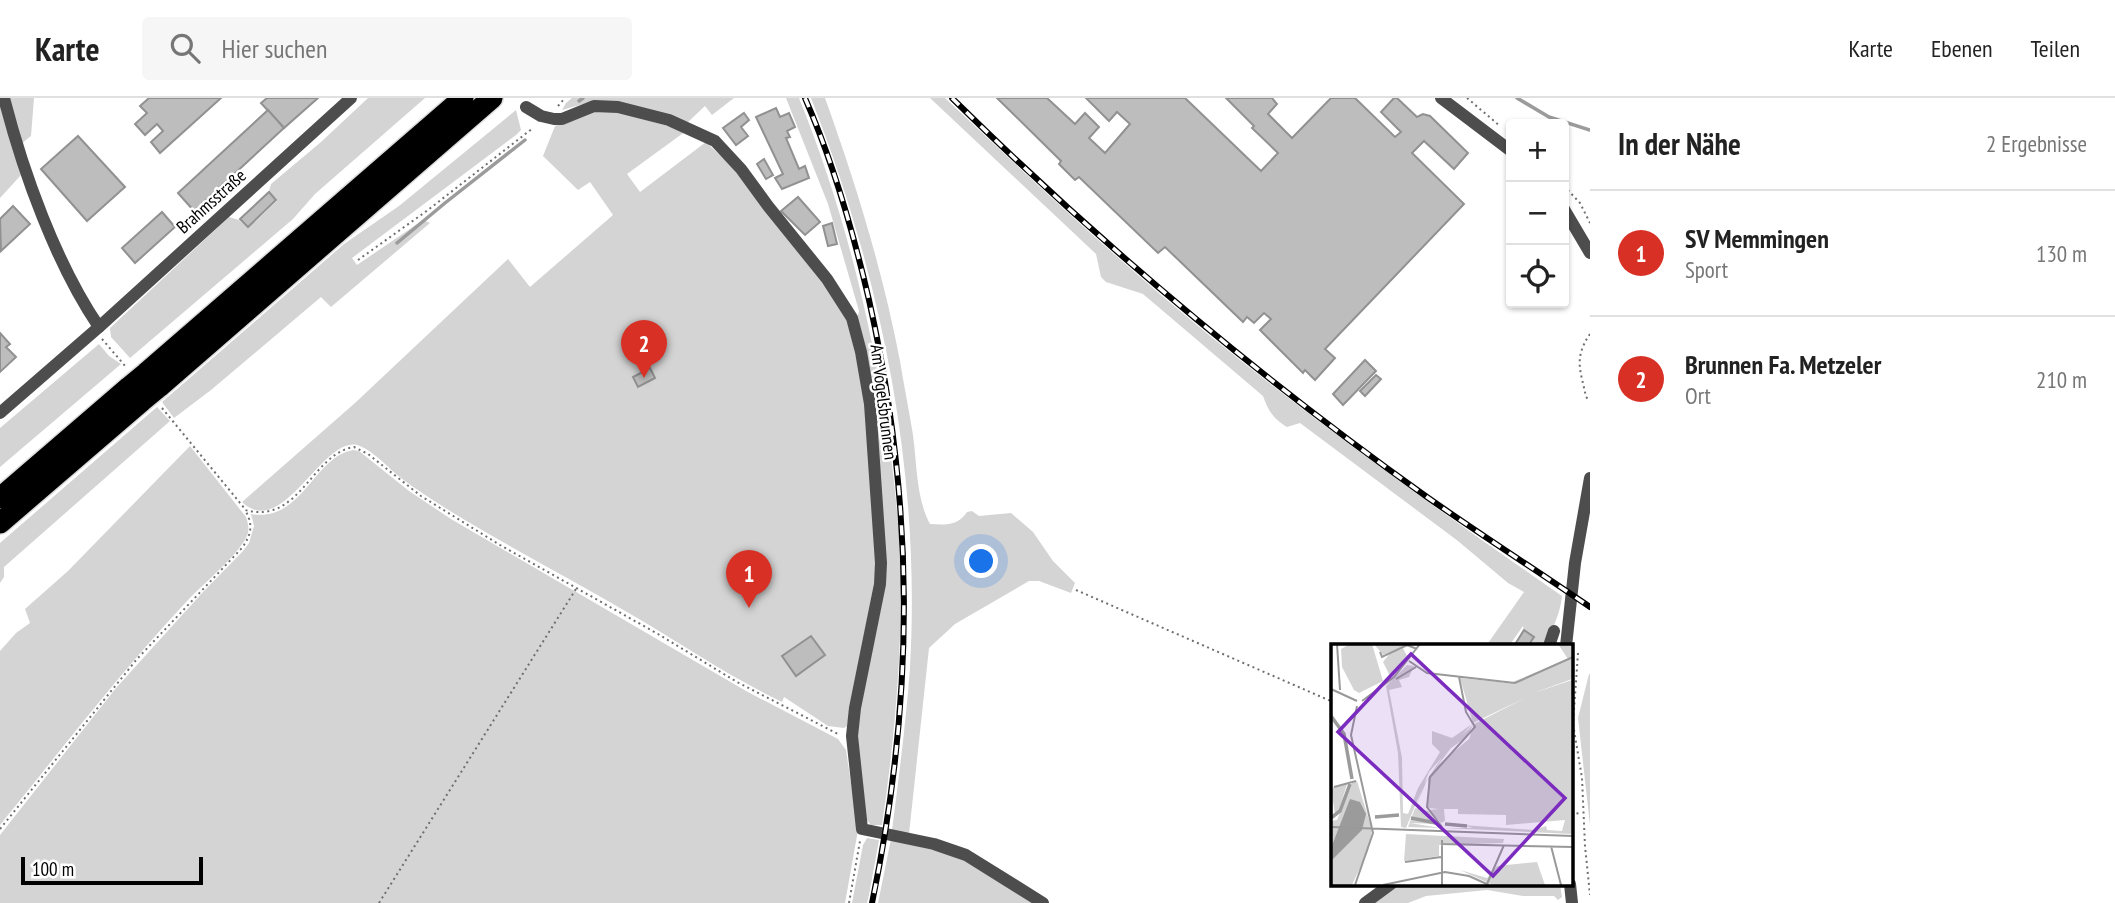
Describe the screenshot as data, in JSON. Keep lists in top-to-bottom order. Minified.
{"streets":{"street":["Brahmsstraße","Am Vogelsbrunnen"]},"scale_bar":"100 m","page":{"header":"Karte","search":"Hier suchen","nav":["Karte","Ebenen","Teilen"],"heading":["In der Nähe","2 Ergebnisse"],"map_buttons":["+","−"],"list":[{"mark":"1","name":"SV Memmingen","note":"Sport","value":"130 m"},{"mark":"2","name":"Brunnen Fa. Metzeler","note":"Ort","value":"210 m"}],"pins":["2","1"],"scale":"100 m"}}
